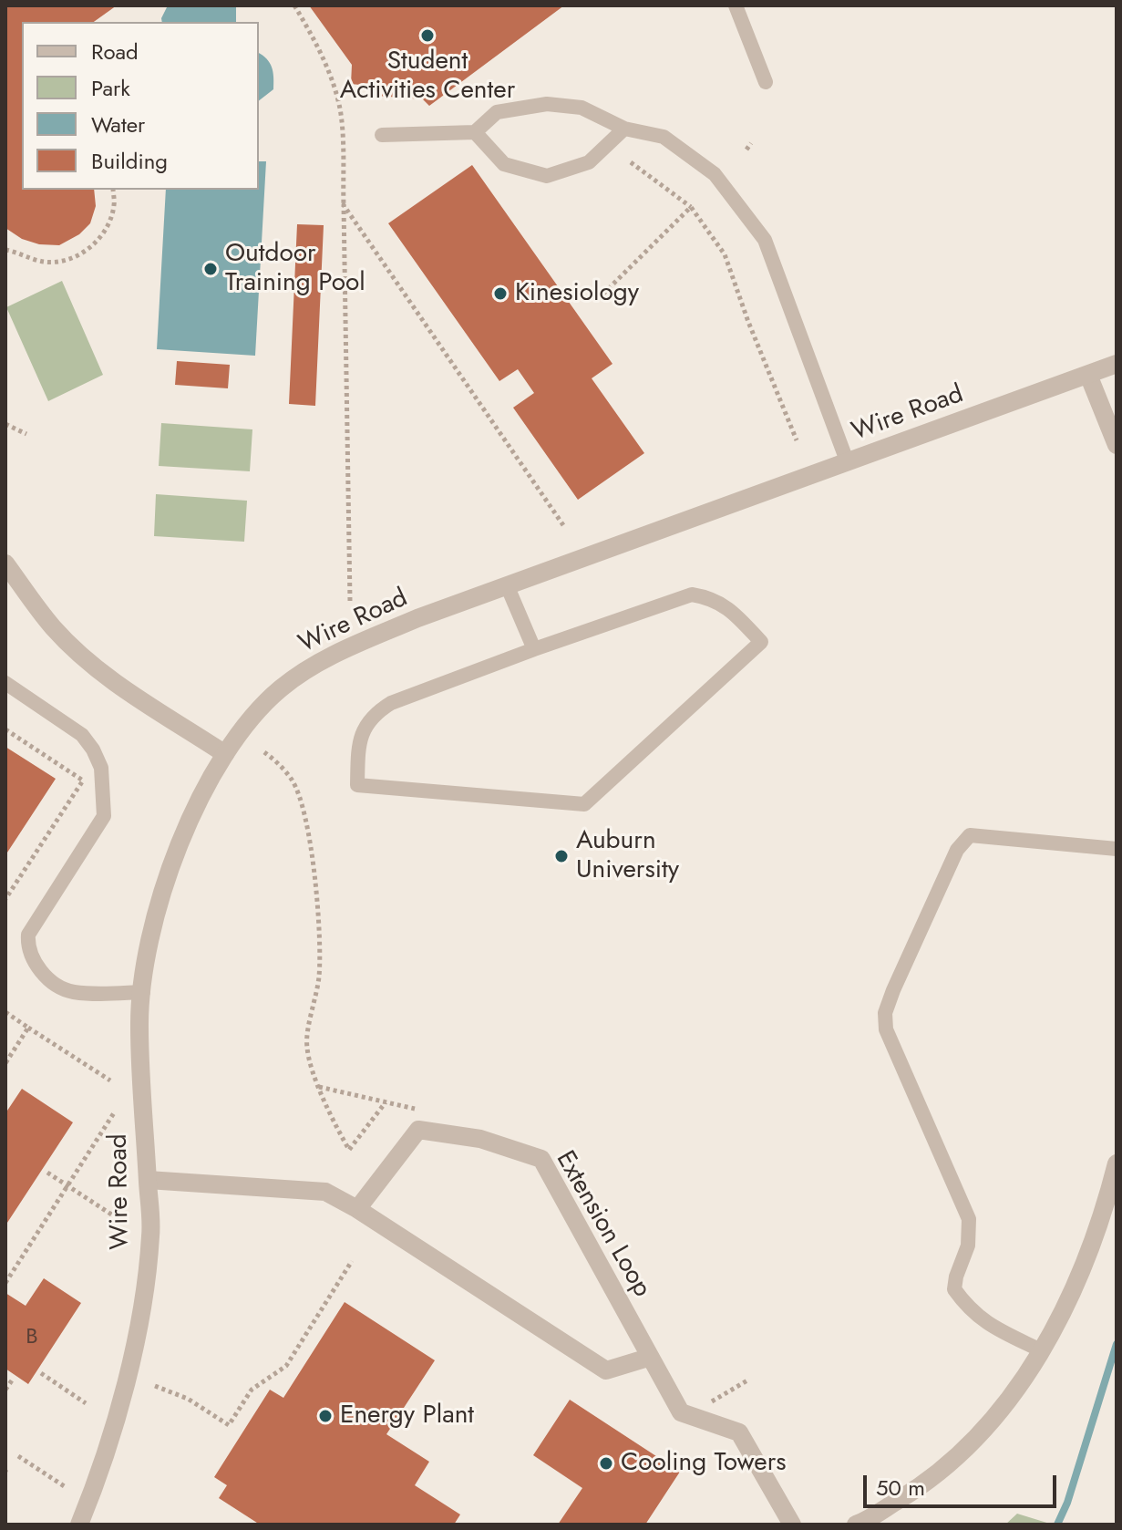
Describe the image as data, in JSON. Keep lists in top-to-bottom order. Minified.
{"streets":{"street":["Wire Road","Extension Loop"]},"places":["Student Activities Center","Outdoor Training Pool","Kinesiology","Auburn University","Energy Plant","Cooling Towers"],"house_numbers":["B"],"legend":["Road","Park","Water","Building"],"scale_bar":"50 m"}
